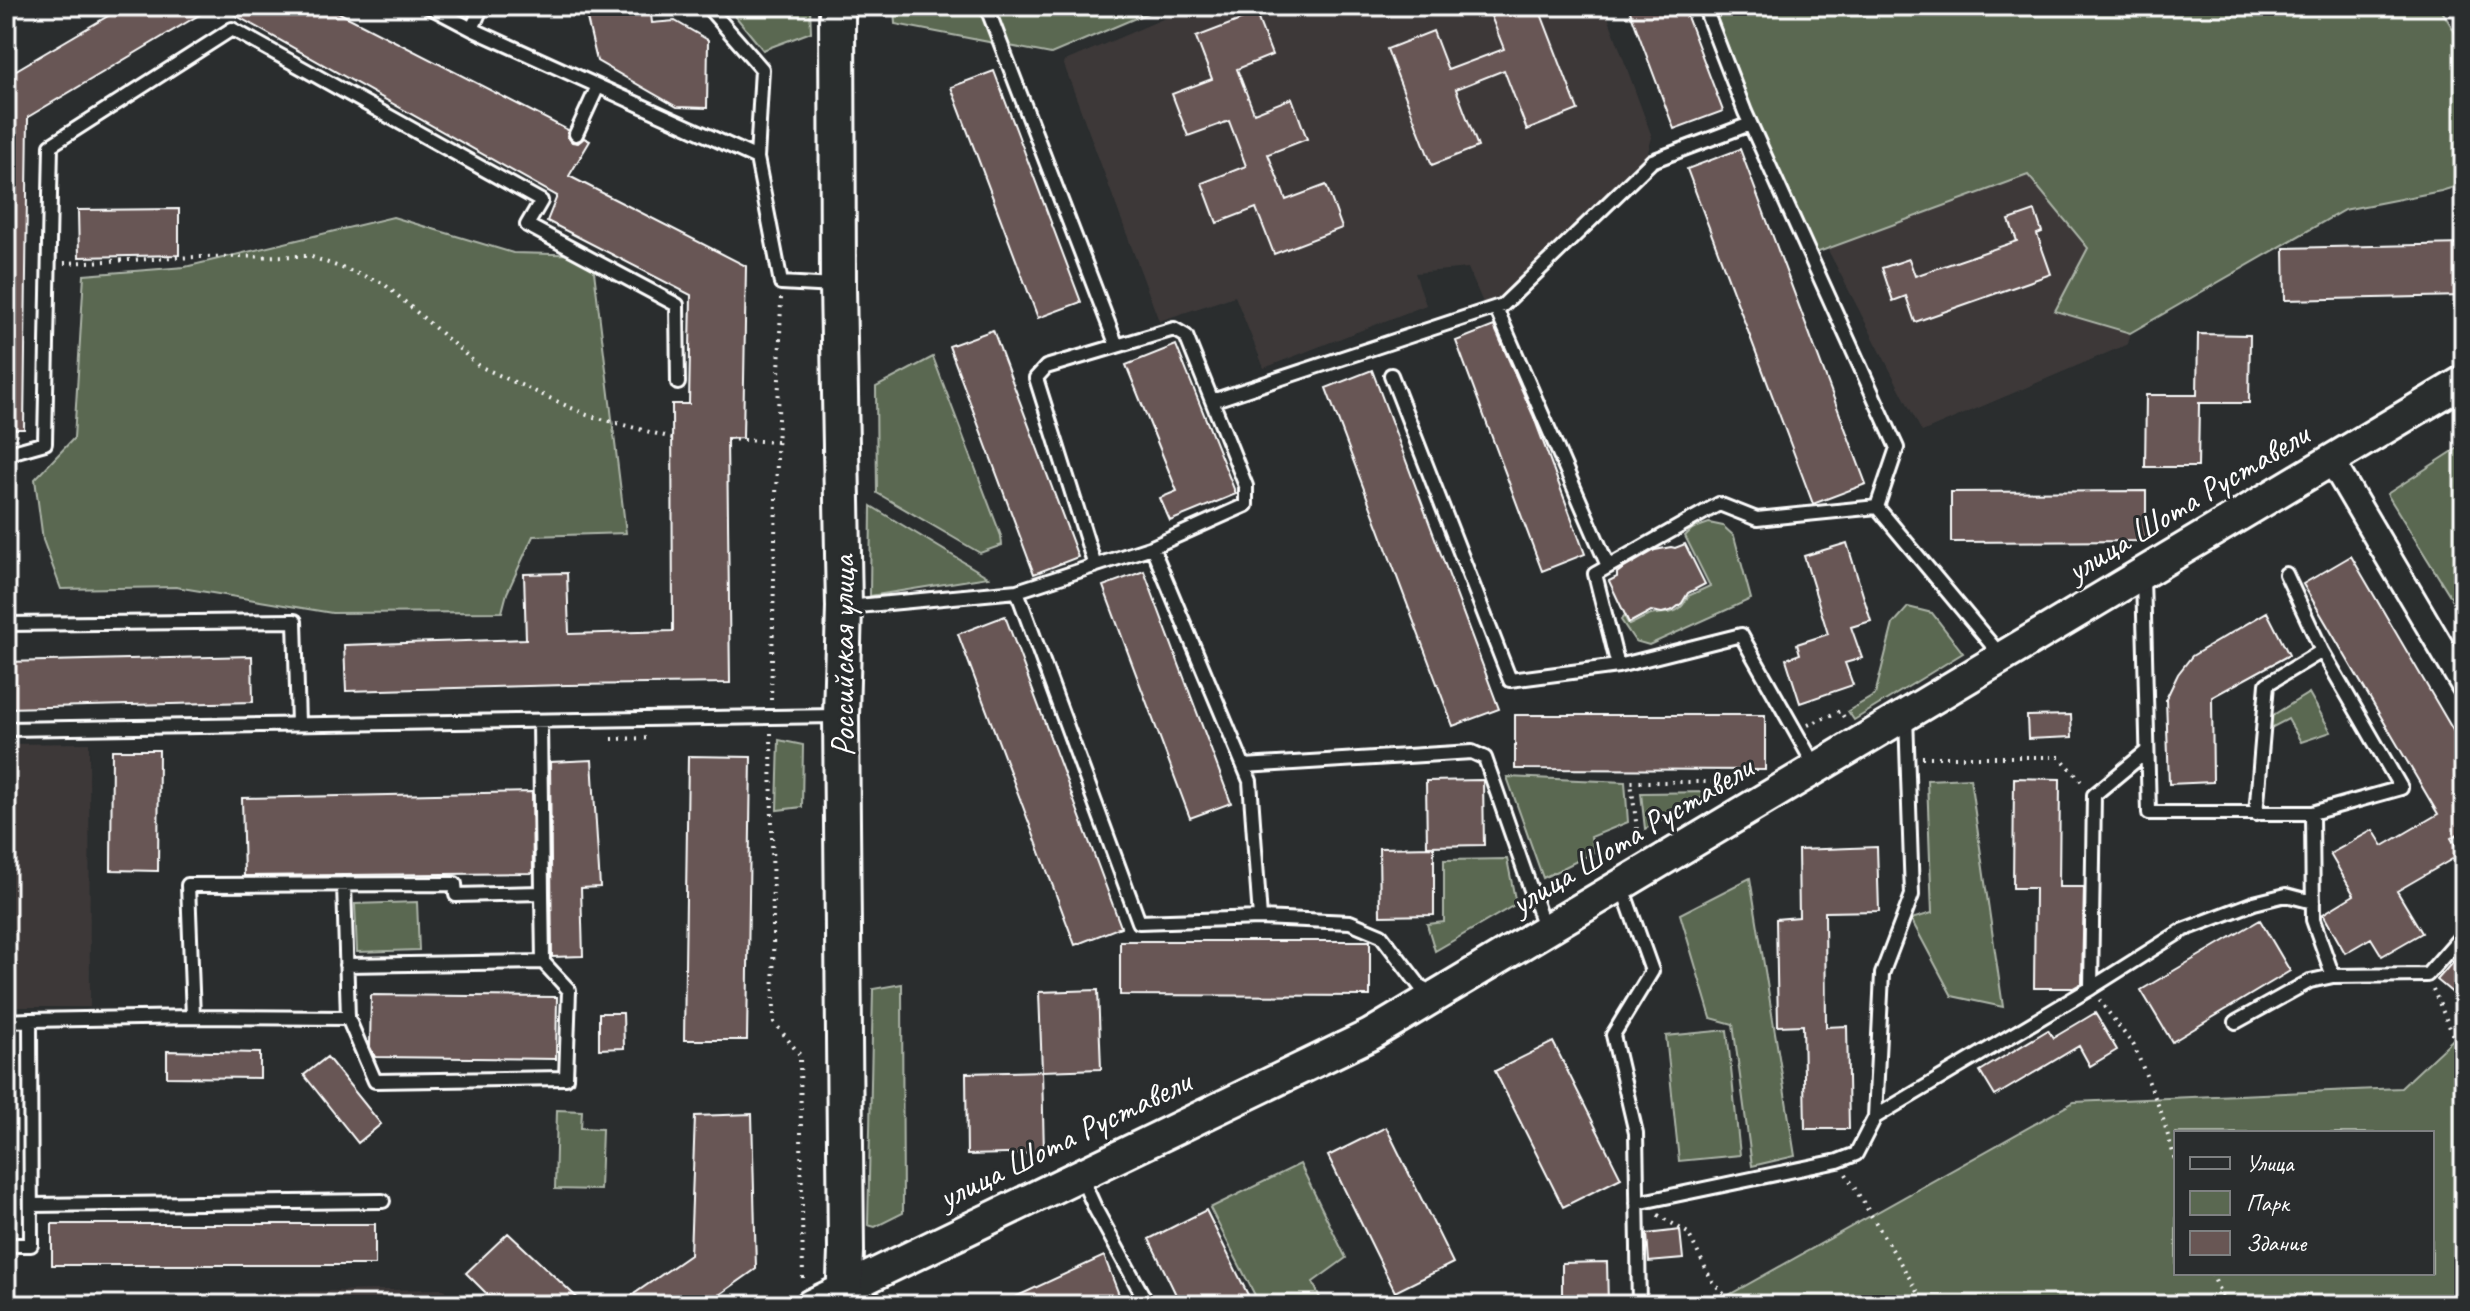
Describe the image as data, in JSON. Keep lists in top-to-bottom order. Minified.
{"streets":{"main road":["Российская улица"],"street":["улица Шота Руставели"]},"crossings":[["улица Шота Руставели","Российская улица"]],"legend":["Улица","Парк","Здание"]}
